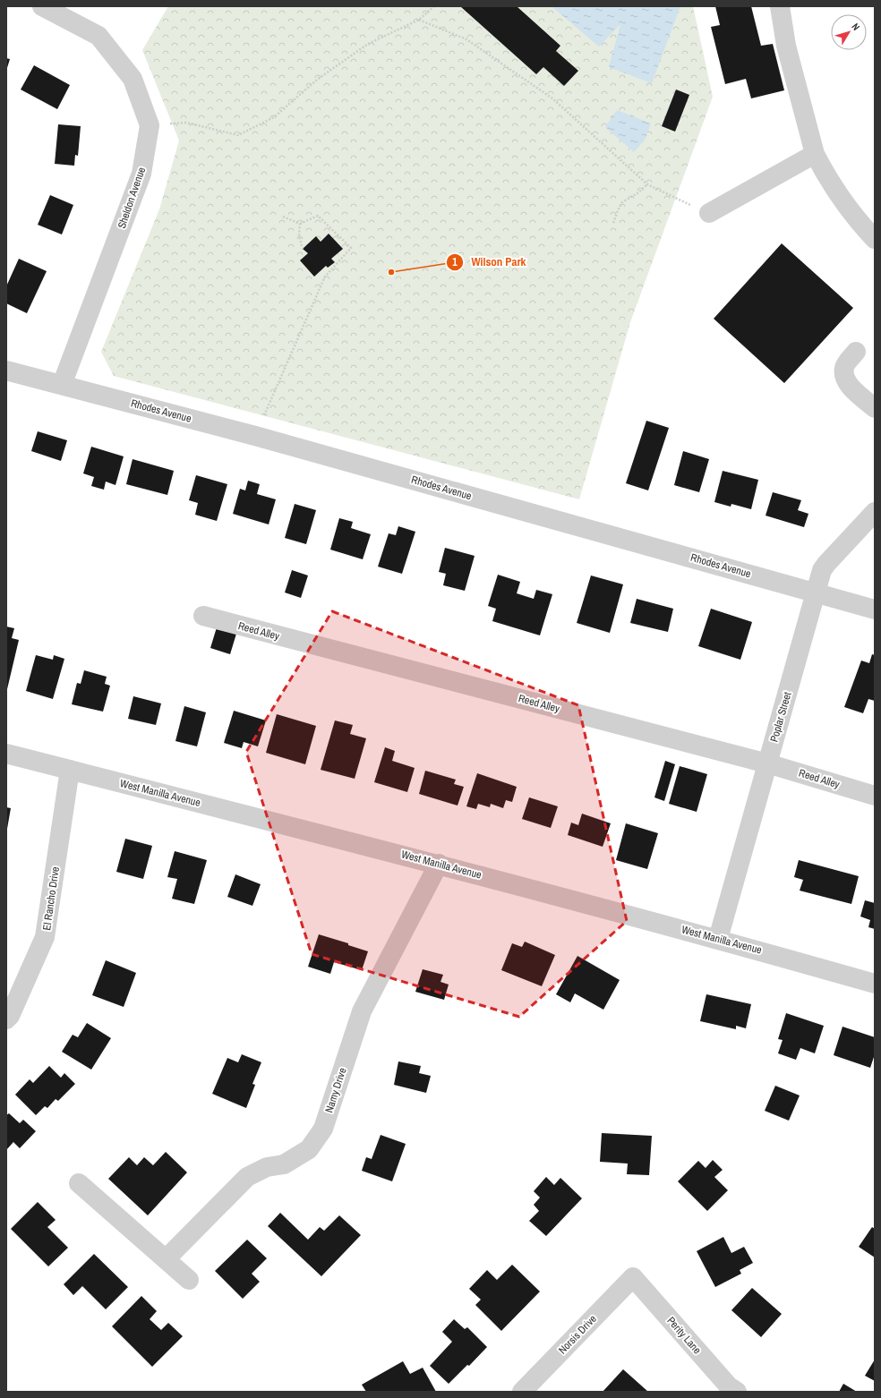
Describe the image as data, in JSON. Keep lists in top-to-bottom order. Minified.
{"streets":{"street":["Sheldon Avenue","Rhodes Avenue","Reed Alley","Poplar Street","West Manilla Avenue","El Rancho Drive","Namy Drive","Norsis Drive","Perity Lane"]},"crossings":[["Sheldon Avenue","Rhodes Avenue"],["Rhodes Avenue","Poplar Street"],["Reed Alley","Poplar Street"],["Poplar Street","West Manilla Avenue"],["West Manilla Avenue","El Rancho Drive"],["West Manilla Avenue","Namy Drive"],["Norsis Drive","Perity Lane"]],"places":["Wilson Park"],"north":"top right"}
